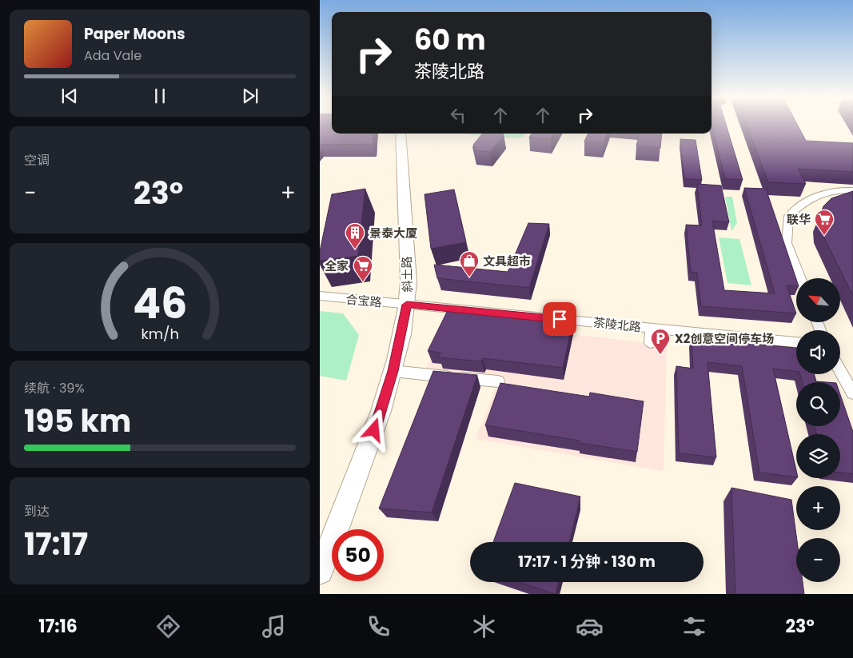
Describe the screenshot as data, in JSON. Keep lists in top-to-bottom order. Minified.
{"streets":{"main road":["斜土路"],"street":["合宝路","茶陵北路"]},"crossings":[["斜土路","合宝路"],["斜土路","茶陵北路"],["合宝路","茶陵北路"]],"places":{"supermarket":["联华","全家"],"building":["景泰大厦"],"shop":["文具超市"],"parking":["X2创意空间停车场"]},"north":"top left","page":{"turn":["60 m","茶陵北路"],"song":["Paper Moons","Ada Vale"],"tile":["空调",["续航 · 39%","195 km"],["到达","17:17"]],"heat":["−","23°","+"],"map_buttons":["+","−"],"limit":"50","trip":"17:17 · 1 分钟 · 130 m","tabs":["17:16","23°"],"gauge":["46","km/h"]}}
